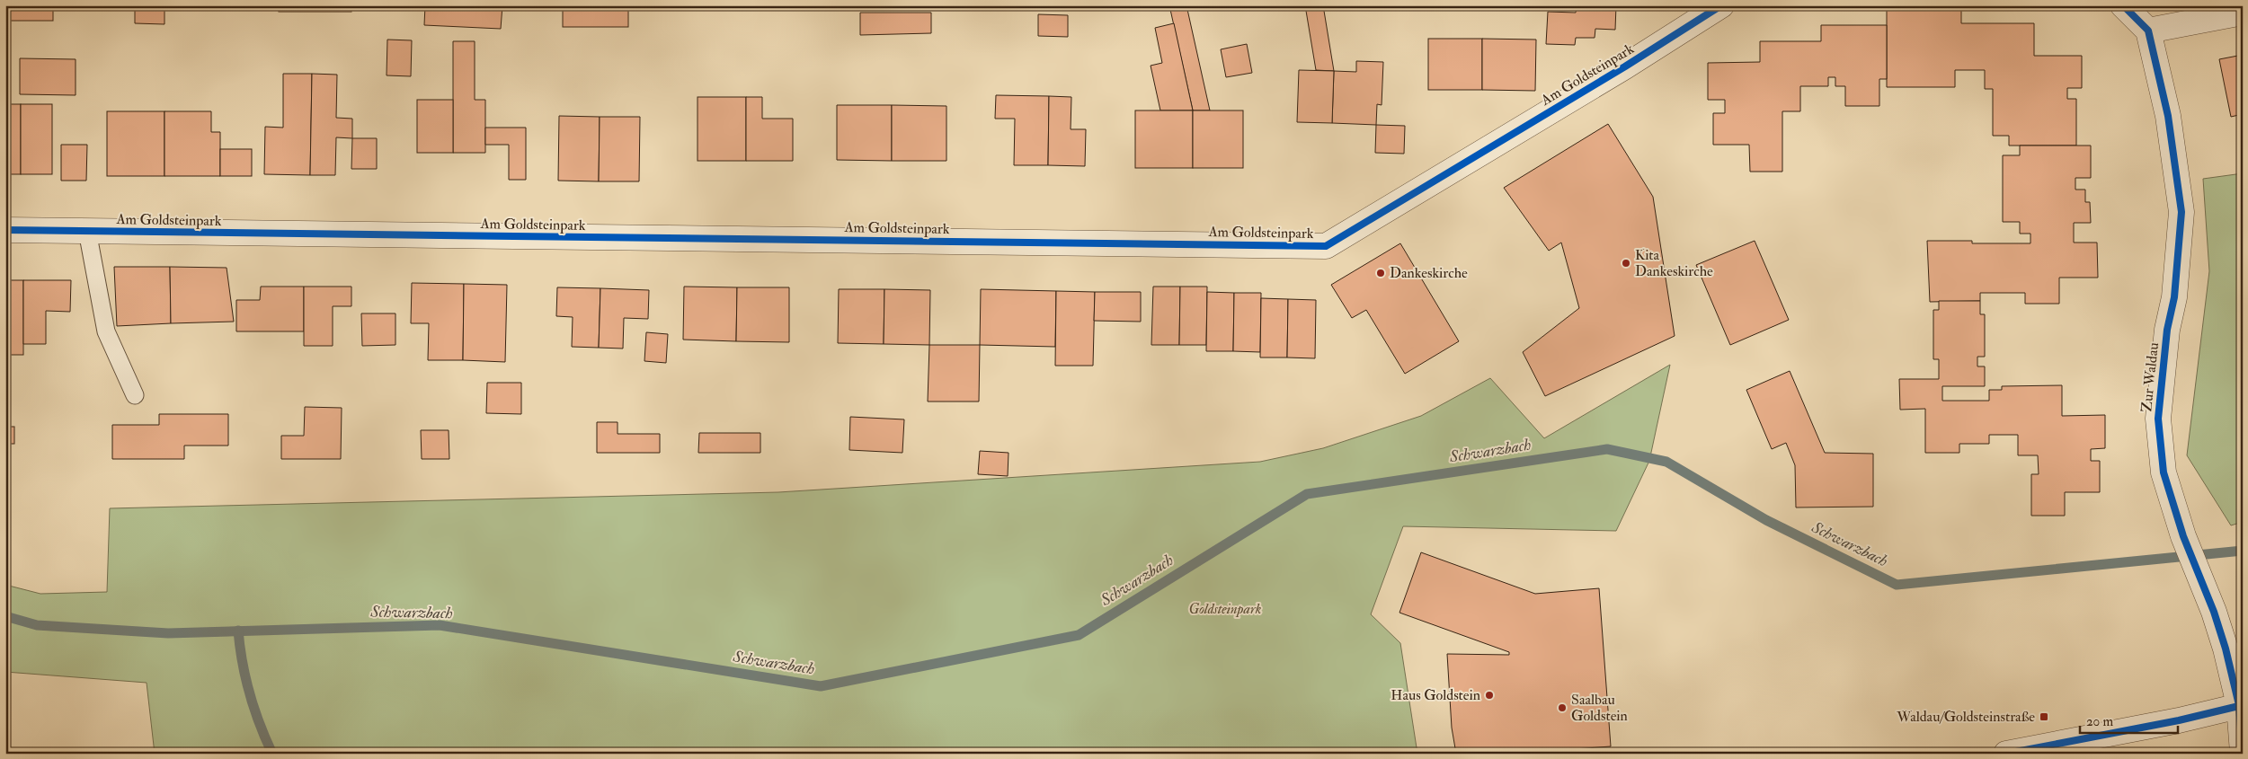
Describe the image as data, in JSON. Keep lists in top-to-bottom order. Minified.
{"streets":{"street":["Am Goldsteinpark","Zur Waldau"]},"water":["Schwarzbach"],"parks":["Goldsteinpark"],"places":{"other":["Kita Dankeskirche","Dankeskirche","Haus Goldstein","Saalbau Goldstein"],"transit":["Waldau/Goldsteinstraße"]},"scale_bar":"20 m"}
